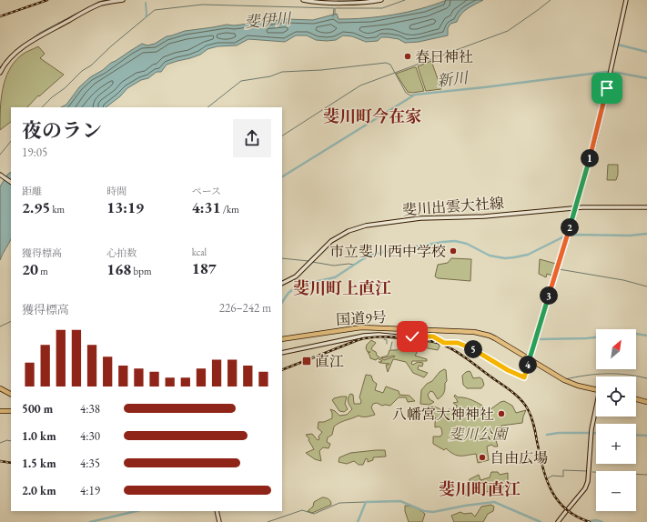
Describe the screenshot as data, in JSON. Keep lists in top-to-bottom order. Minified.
{"streets":{"highway":["国道9号"],"main road":["斐川出雲大社線"]},"districts":["斐川町今在家","斐川町上直江","斐川町直江"],"water":["斐伊川","新川"],"parks":["斐川公園"],"places":{"other":["春日神社","市立斐川西中学校","八幡宮大神神社","自由広場"],"transit":["直江"]},"north":"top right","page":{"heading":["夜のラン","19:05"],"pins":["1","2","3","5","4"],"stats":[["距離","2.95 km"],["時間","13:19"],["ペース","4:31 /km"],["獲得標高","20 m"],["心拍数","168 bpm"],["kcal","187"]],"chart":["獲得標高","226–242 m"],"map_buttons":["+","−"],"list":[{"name":"500 m","note":"4:38"},{"name":"1.0 km","note":"4:30"},{"name":"1.5 km","note":"4:35"},{"name":"2.0 km","note":"4:19"}]}}
